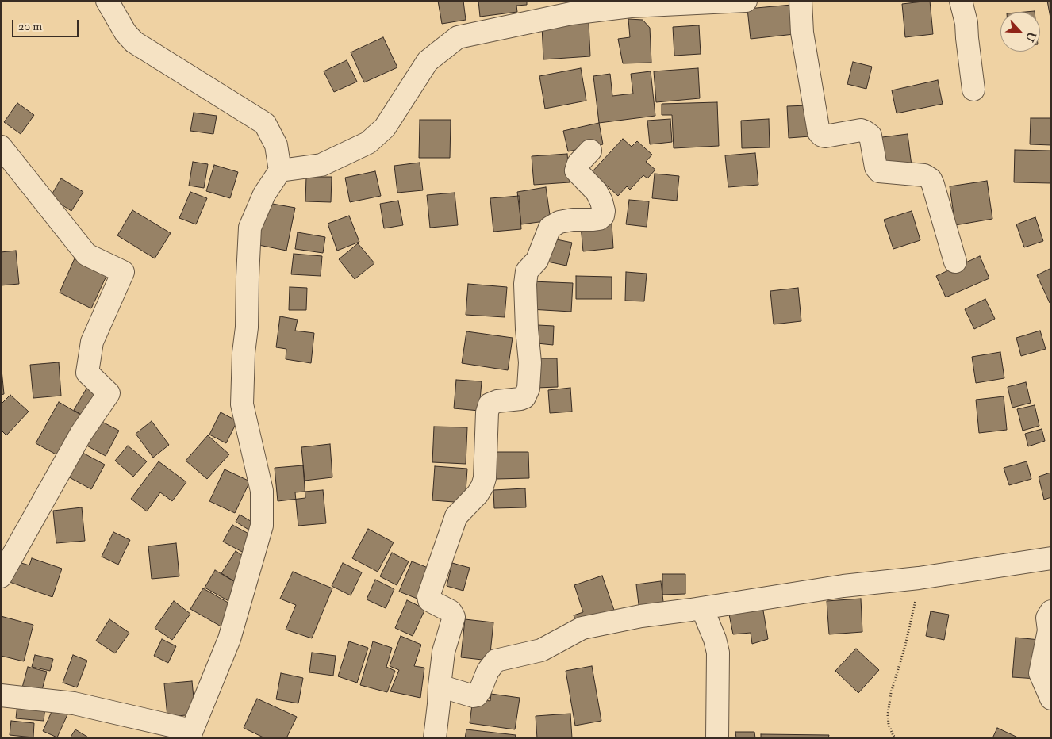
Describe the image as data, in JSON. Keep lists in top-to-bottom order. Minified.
{"scale_bar":"20 m","north":"bottom right"}
